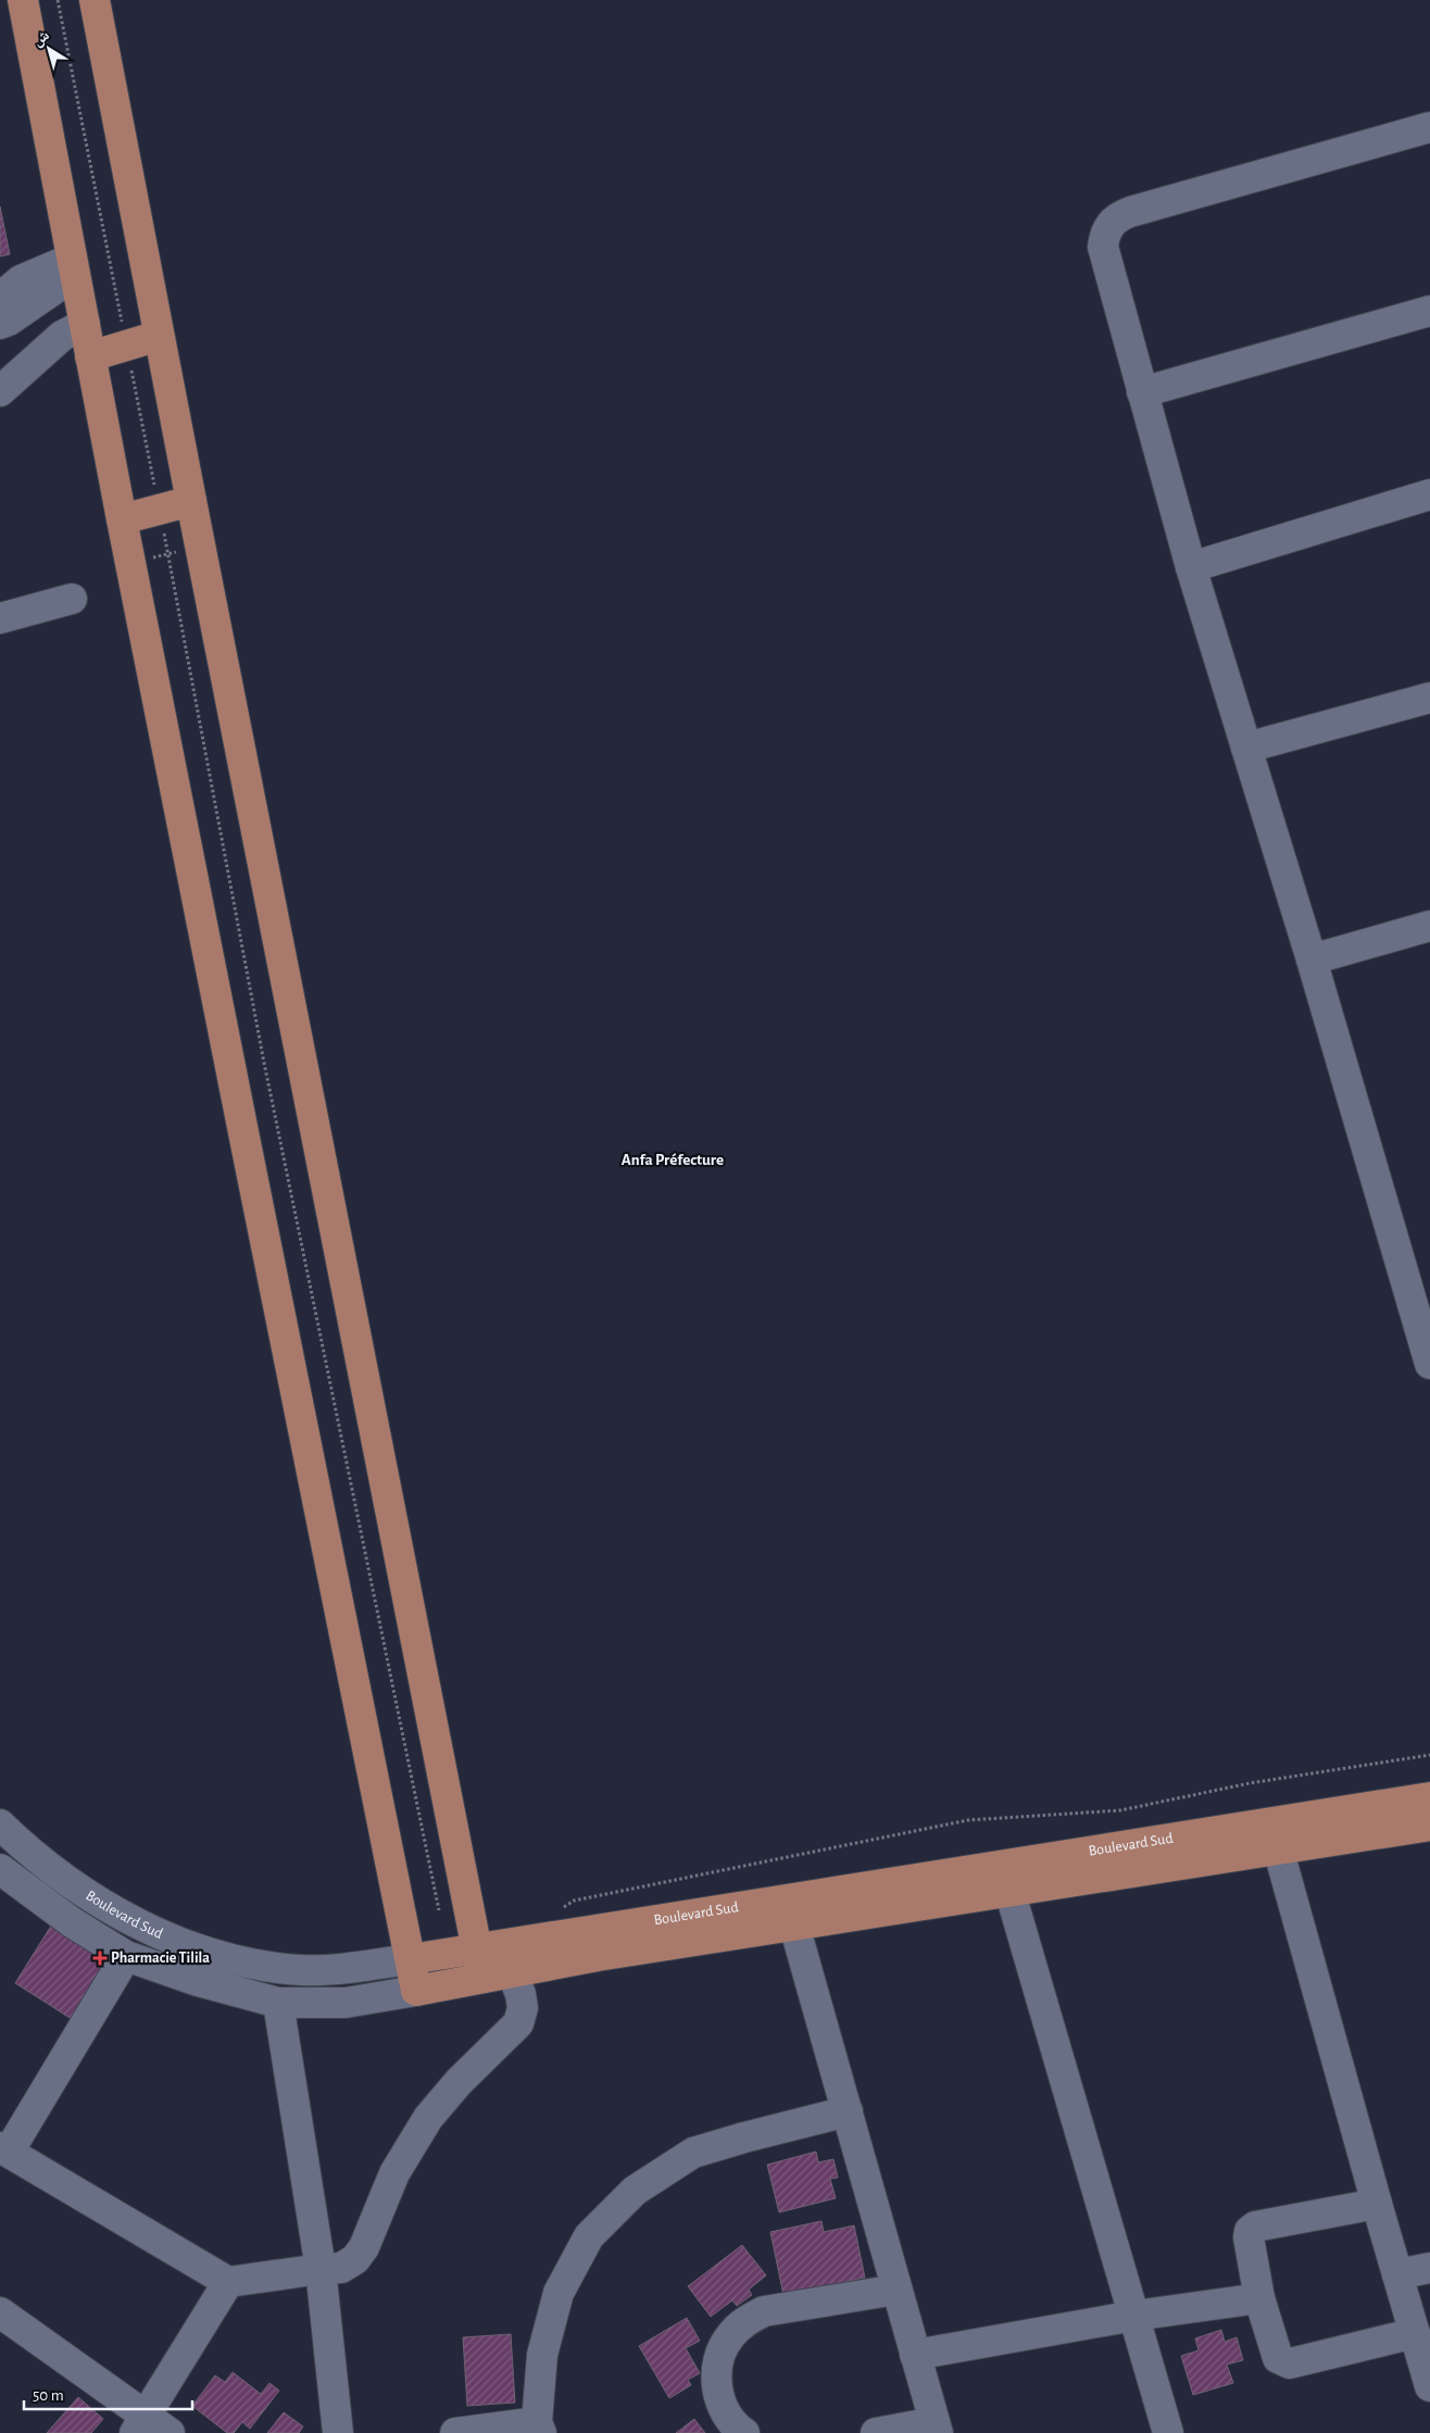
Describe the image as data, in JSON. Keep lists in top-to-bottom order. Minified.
{"streets":{"main road":["Boulevard Sud"]},"districts":["Anfa Préfecture"],"places":{"health":["Pharmacie Tilila"]},"scale_bar":"50 m","north":"top left"}
